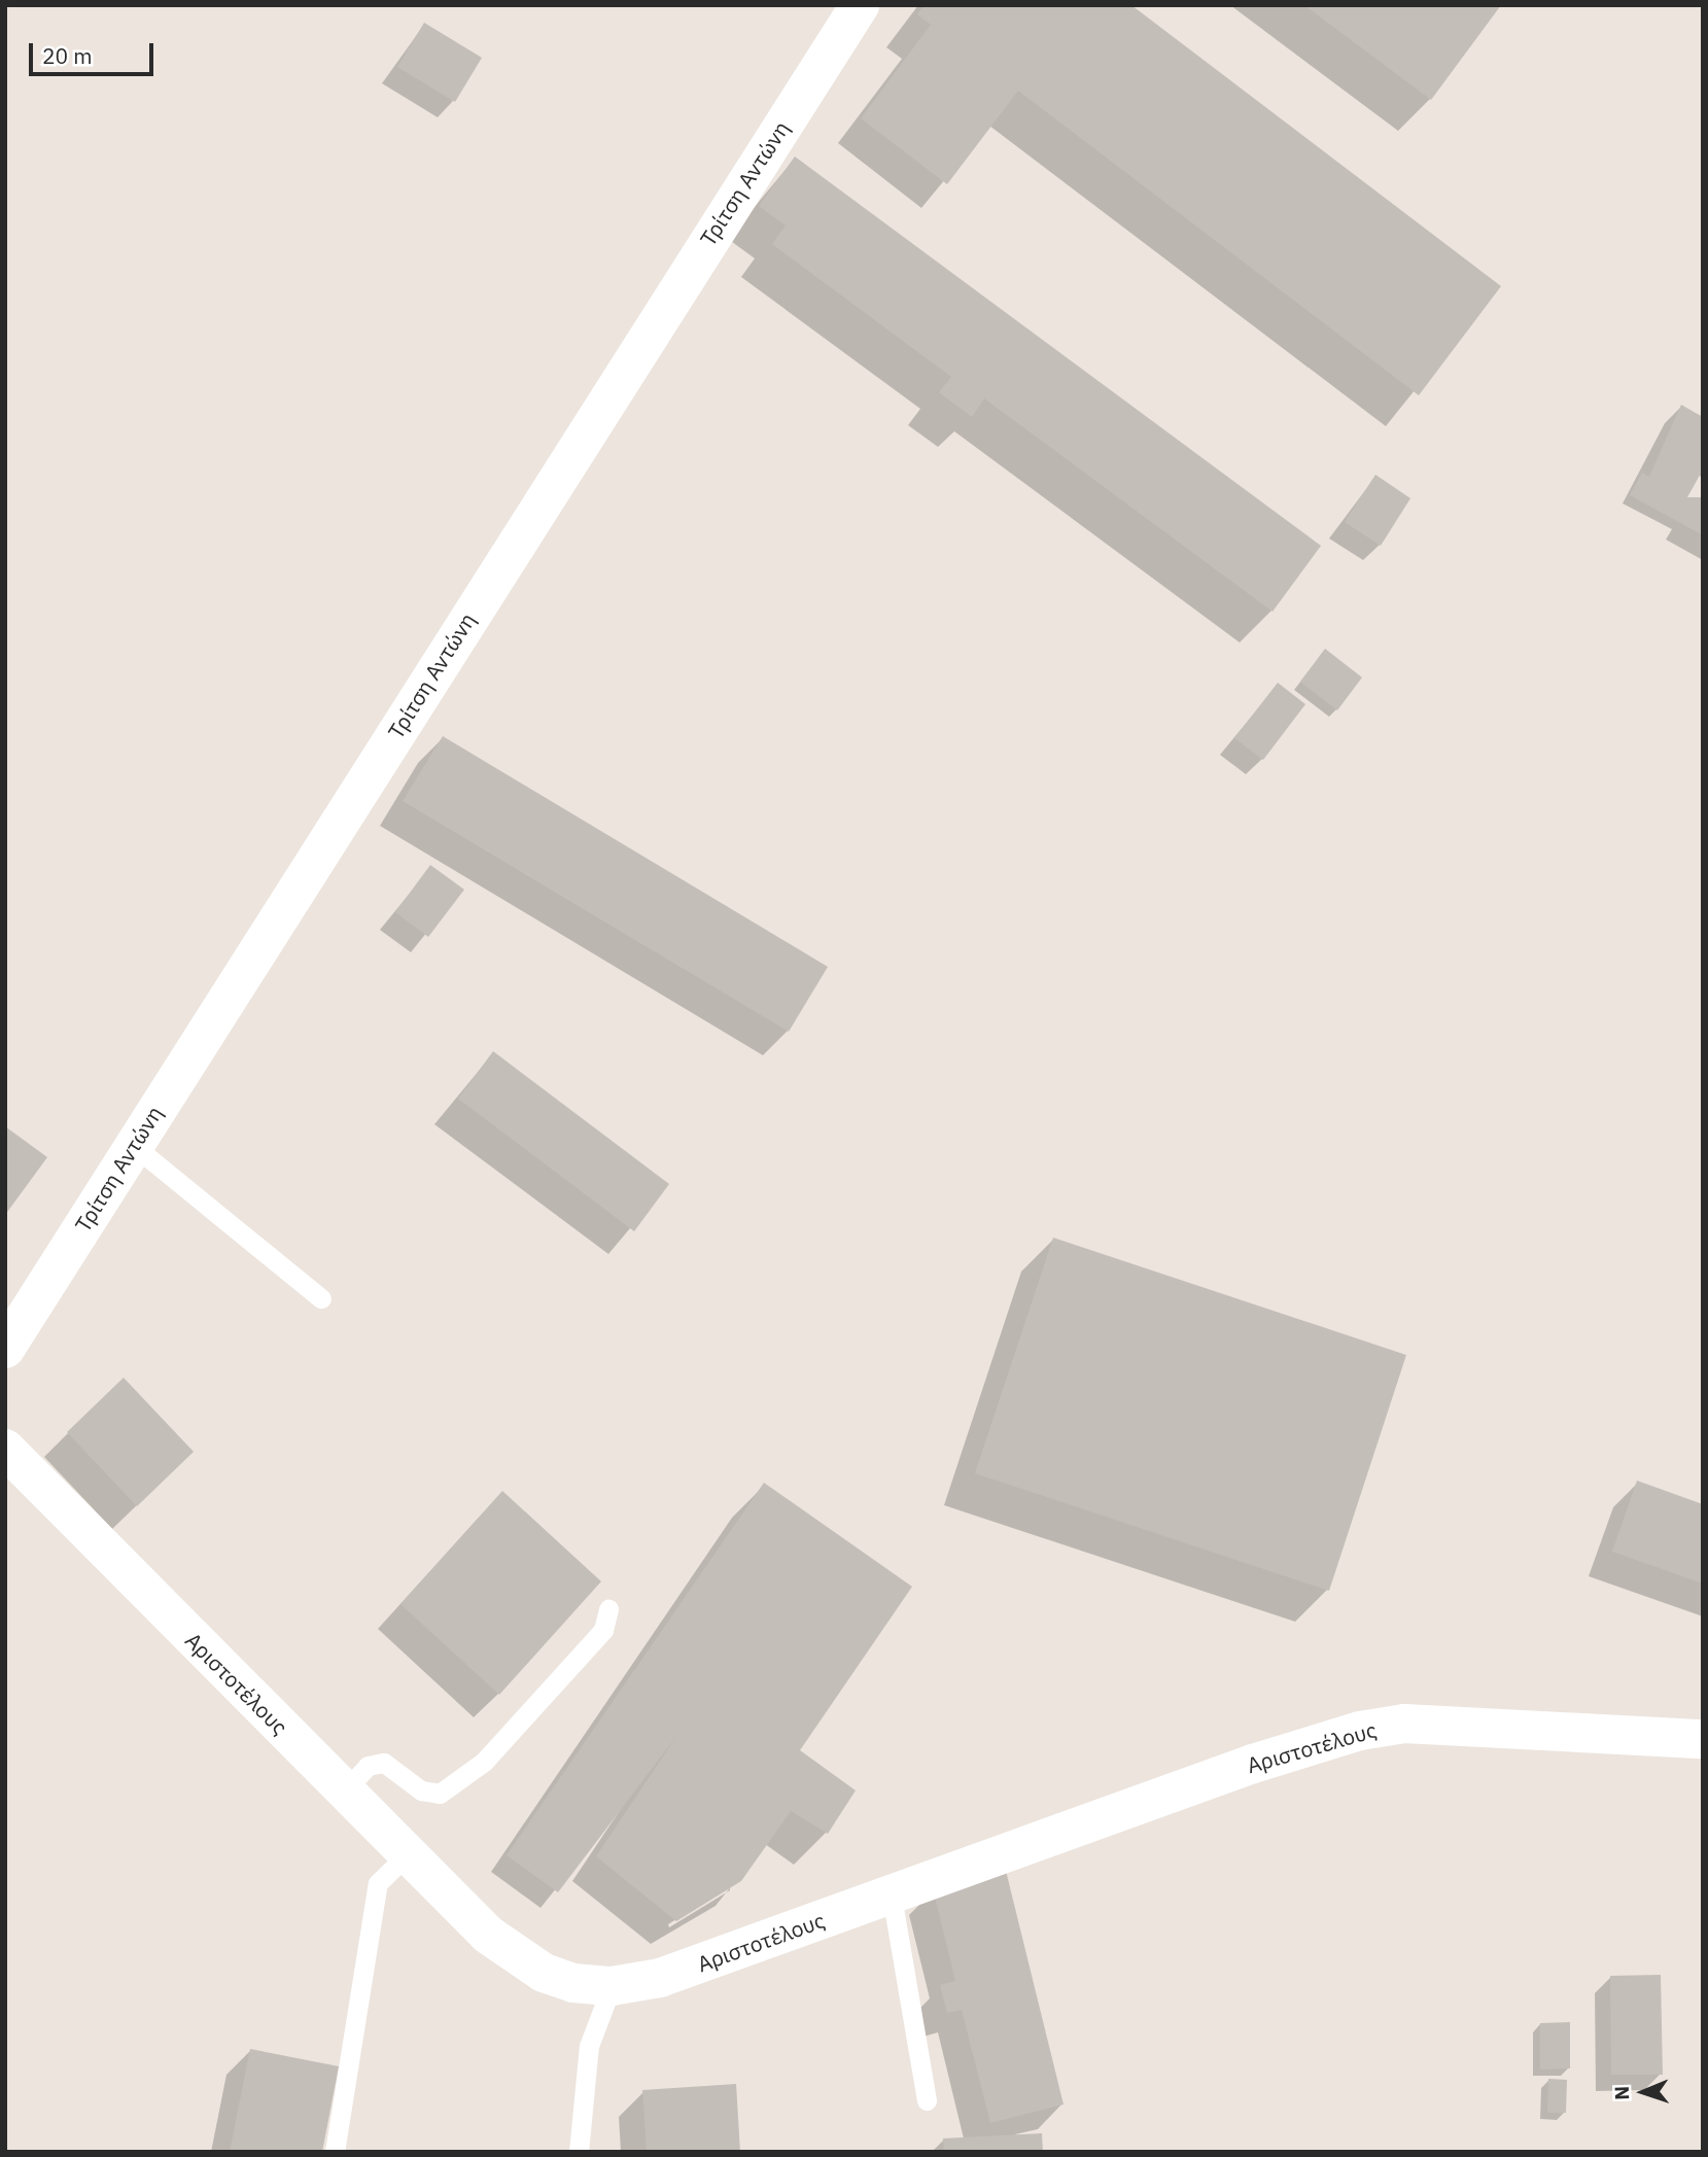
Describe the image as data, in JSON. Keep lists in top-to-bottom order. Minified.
{"streets":{"street":["Τρίτση Αντώνη","Αριστοτέλους"]},"scale_bar":"20 m","north":"left"}
